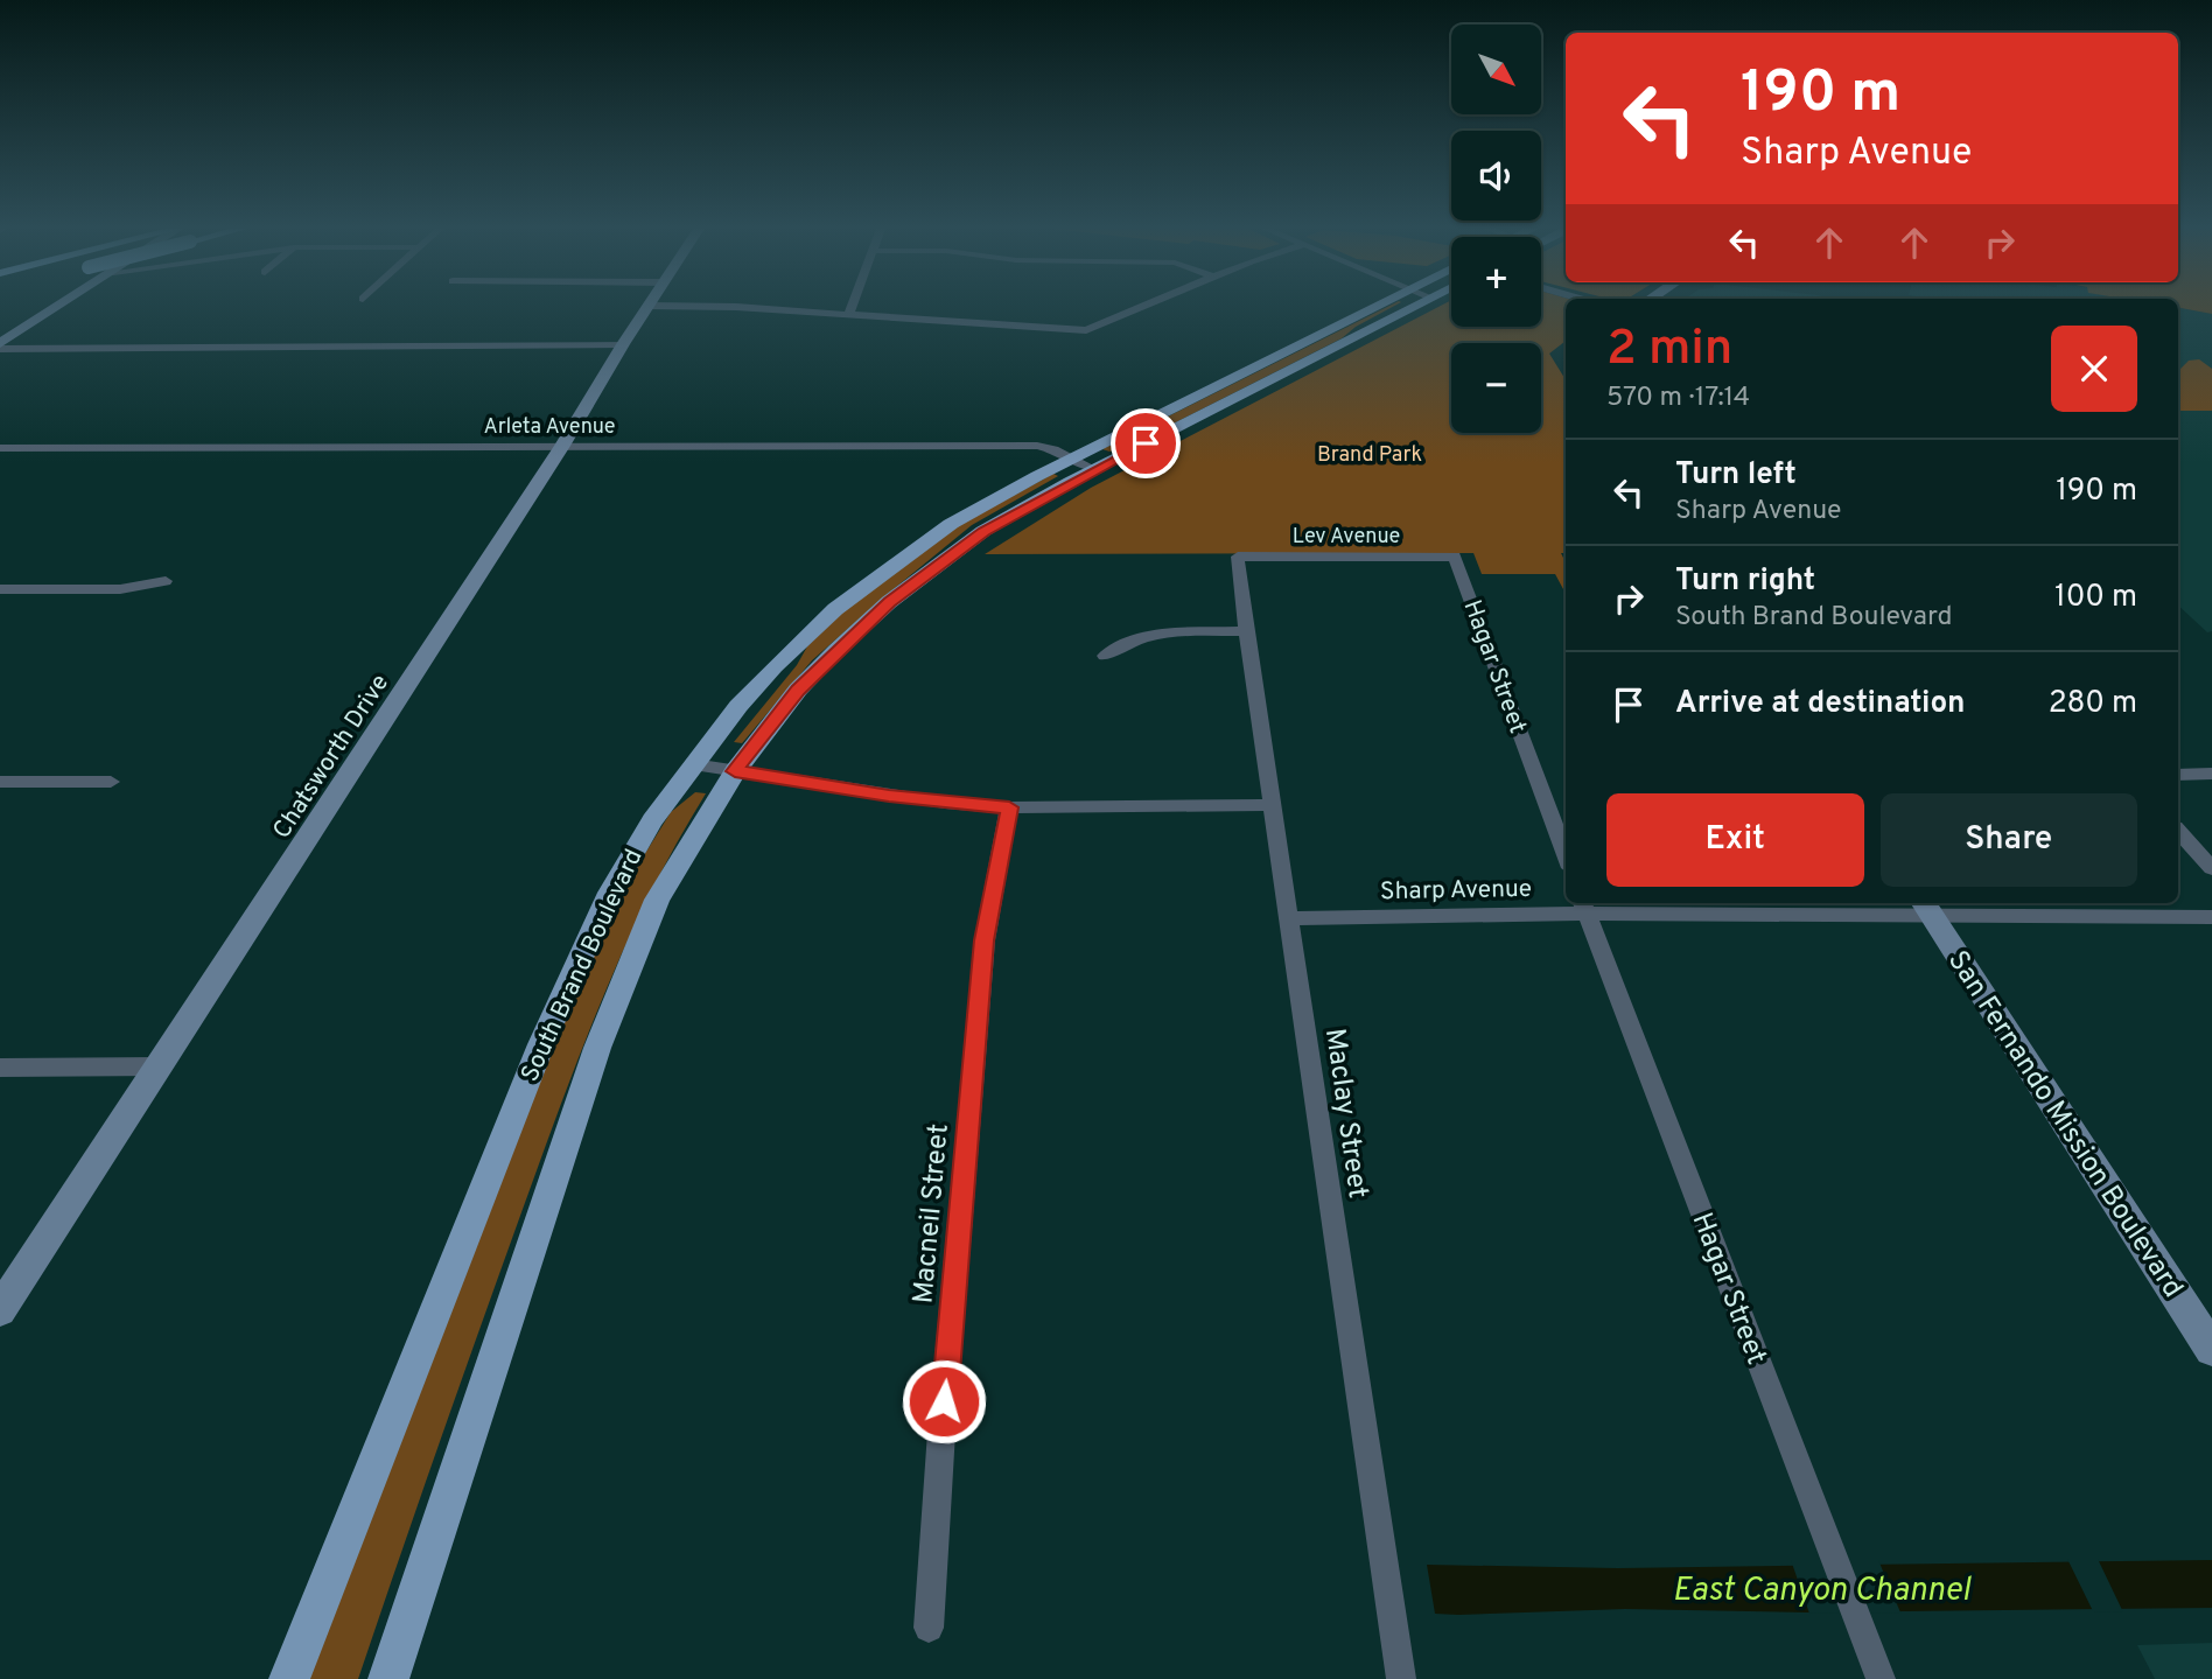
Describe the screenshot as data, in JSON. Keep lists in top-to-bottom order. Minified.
{"streets":{"main road":["Chatsworth Drive","South Brand Boulevard","San Fernando Mission Boulevard"],"street":["Arleta Avenue","Lev Avenue","Hagar Street","Sharp Avenue","Maclay Street","Macneil Street"]},"crossings":[["Arleta Avenue","Chatsworth Drive"],["Arleta Avenue","South Brand Boulevard"],["Lev Avenue","Hagar Street"],["Lev Avenue","Maclay Street"],["Hagar Street","Sharp Avenue"],["Sharp Avenue","Maclay Street"],["Sharp Avenue","San Fernando Mission Boulevard"]],"water":["East Canyon Channel"],"parks":["Brand Park"],"north":"bottom right","page":{"map_buttons":["+","−"],"turn":["190 m","Sharp Avenue"],"heading":["2 min","570 m · 17:14"],"list":[{"name":"Turn left","note":"Sharp Avenue","value":"190 m"},{"name":"Turn right","note":"South Brand Boulevard","value":"100 m"},{"name":"Arrive at destination","value":"280 m"}],"buttons":["Exit","Share"]}}
